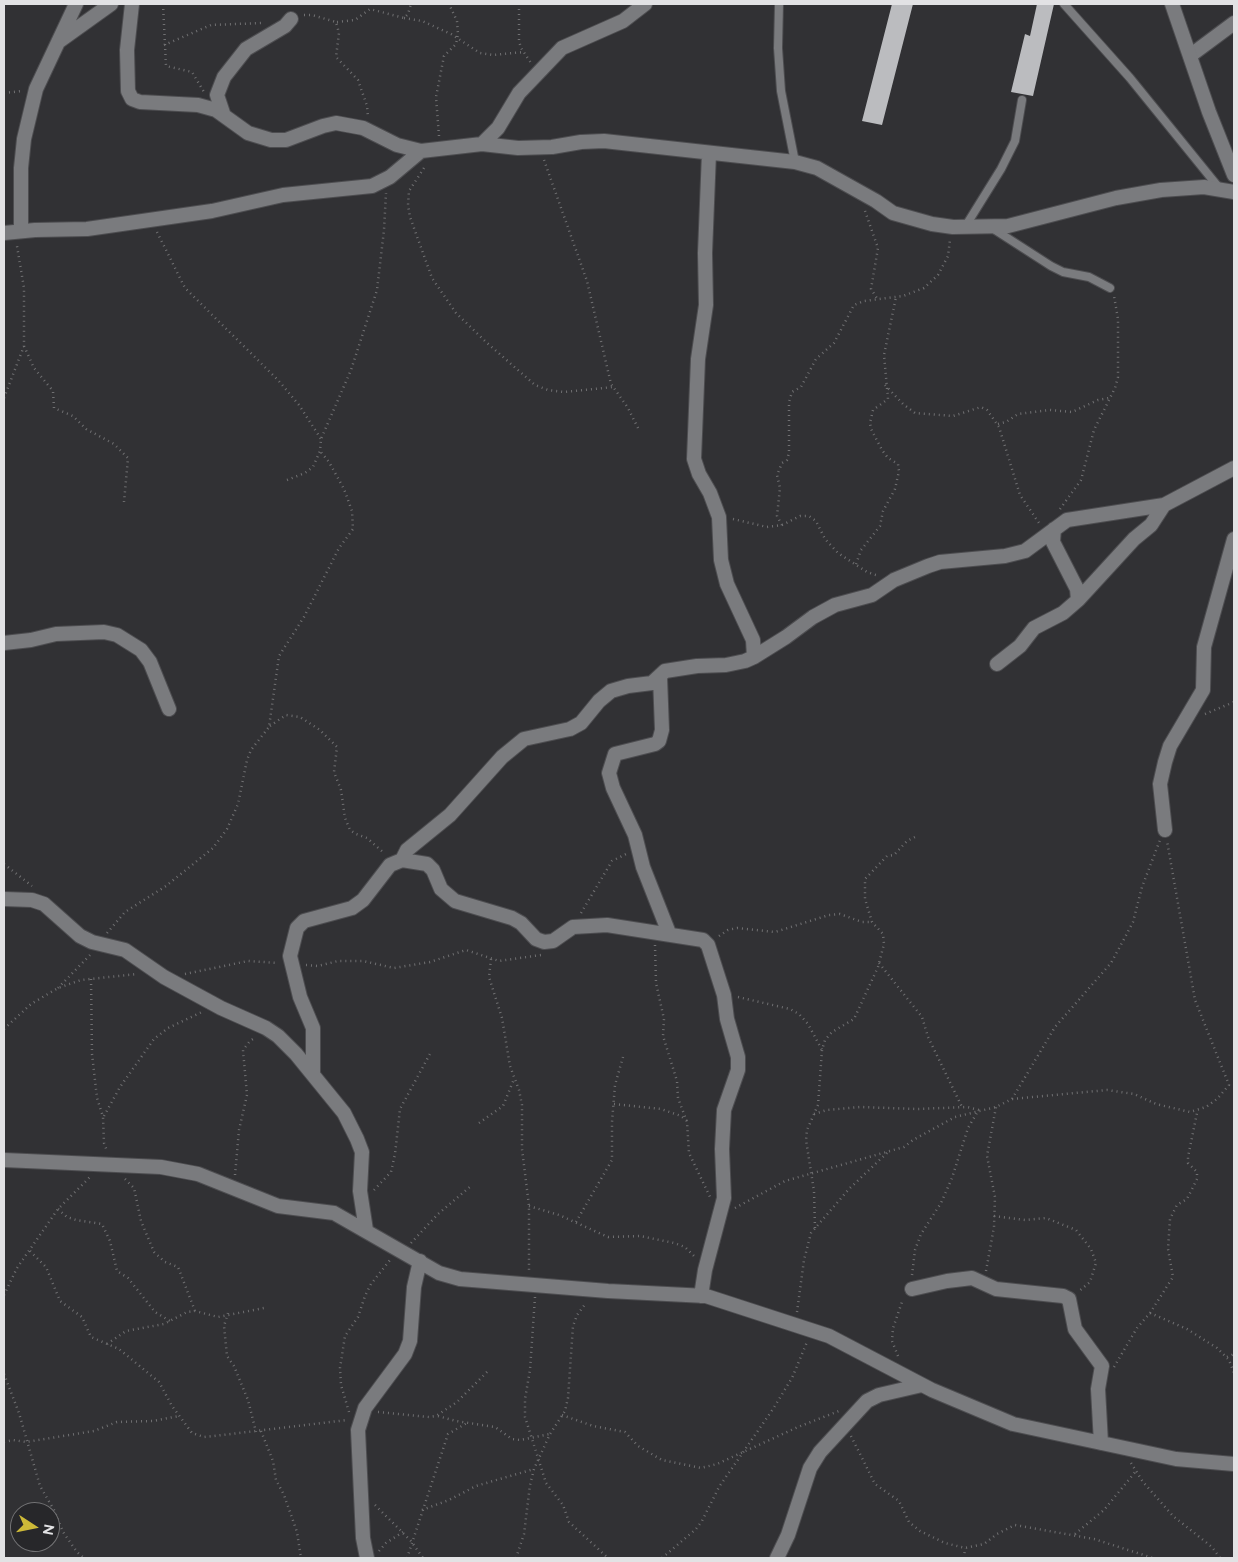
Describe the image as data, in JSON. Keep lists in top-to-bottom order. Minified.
{"north":"right"}
